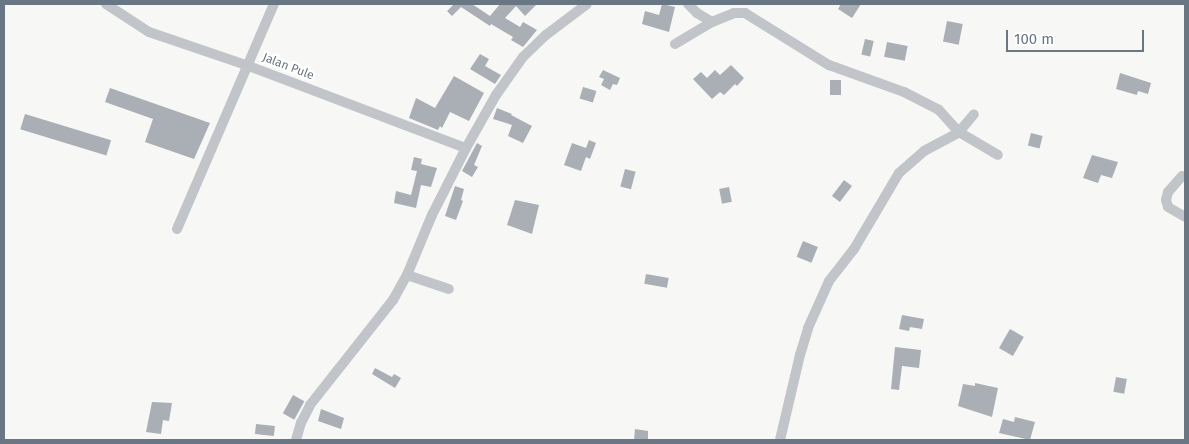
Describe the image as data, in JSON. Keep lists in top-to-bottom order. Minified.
{"streets":{"street":["Jalan Pule"]},"scale_bar":"100 m"}
